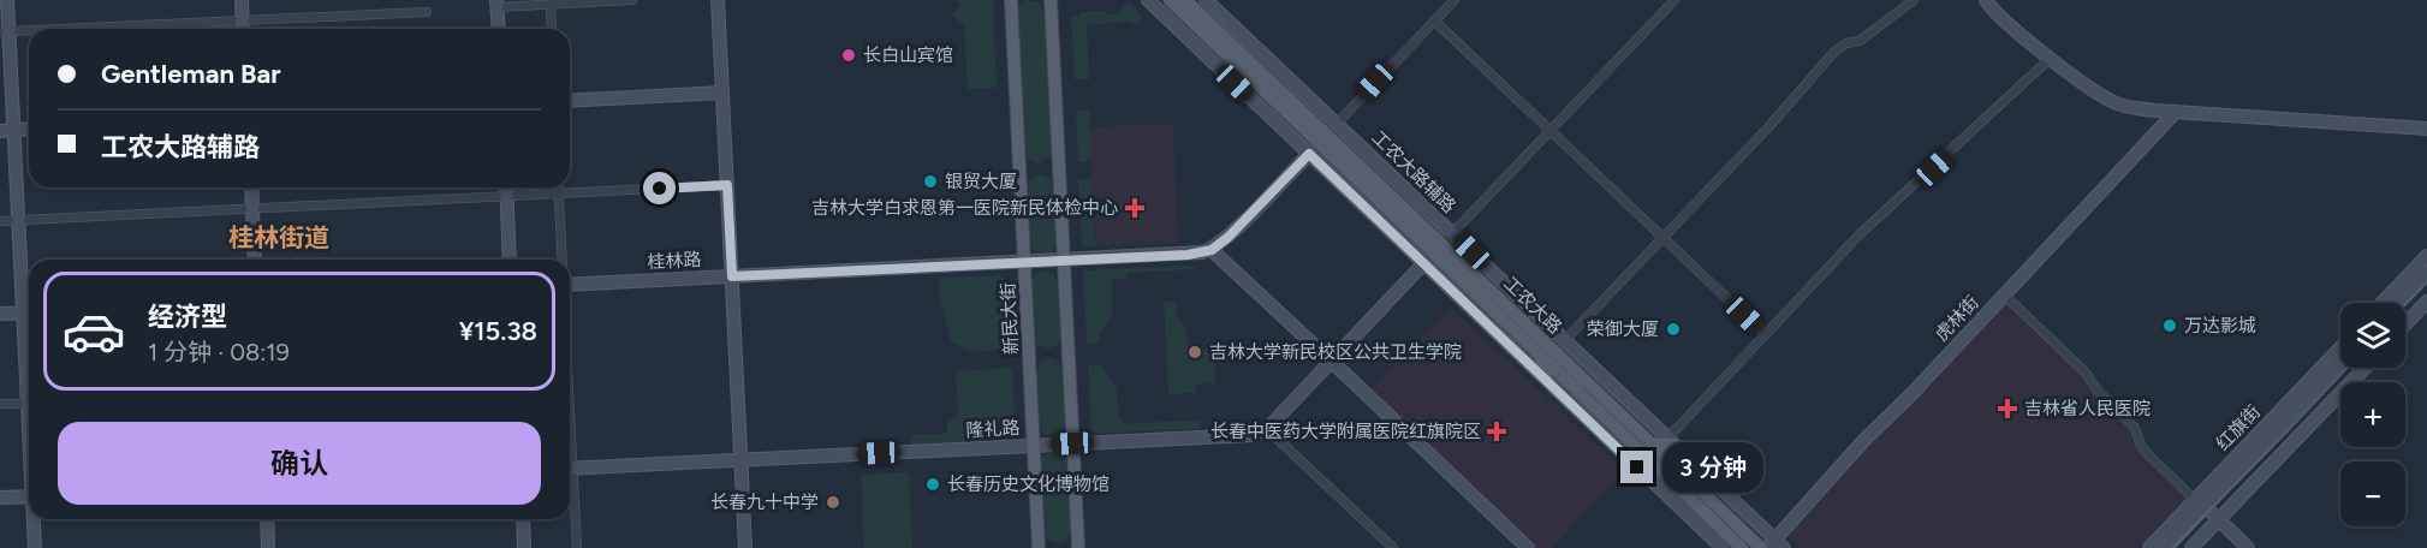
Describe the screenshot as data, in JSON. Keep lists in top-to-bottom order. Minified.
{"streets":{"main road":["工农大路","新民大街"],"street":["工农大路辅路","桂林路","虎林街","红旗街","隆礼路"]},"crossings":[["工农大路辅路","工农大路"],["工农大路辅路","虎林街"],["桂林路","新民大街"],["工农大路","虎林街"],["新民大街","隆礼路"]],"districts":["桂林街道"],"places":{"other":["长白山宾馆","银贸大厦","万达影城","荣御大厦","吉林大学新民校区公共卫生学院","长春历史文化博物馆","长春九十中学"],"health":["吉林大学白求恩第一医院新民体检中心","吉林省人民医院","长春中医药大学附属医院红旗院区"]},"page":{"banner":["Gentleman Bar","工农大路辅路"],"list":[{"name":"经济型","note":"1 分钟 · 08:19","value":"¥15.38"}],"map_buttons":["+","−"],"buttons":"确认","bubble":"3 分钟"}}
